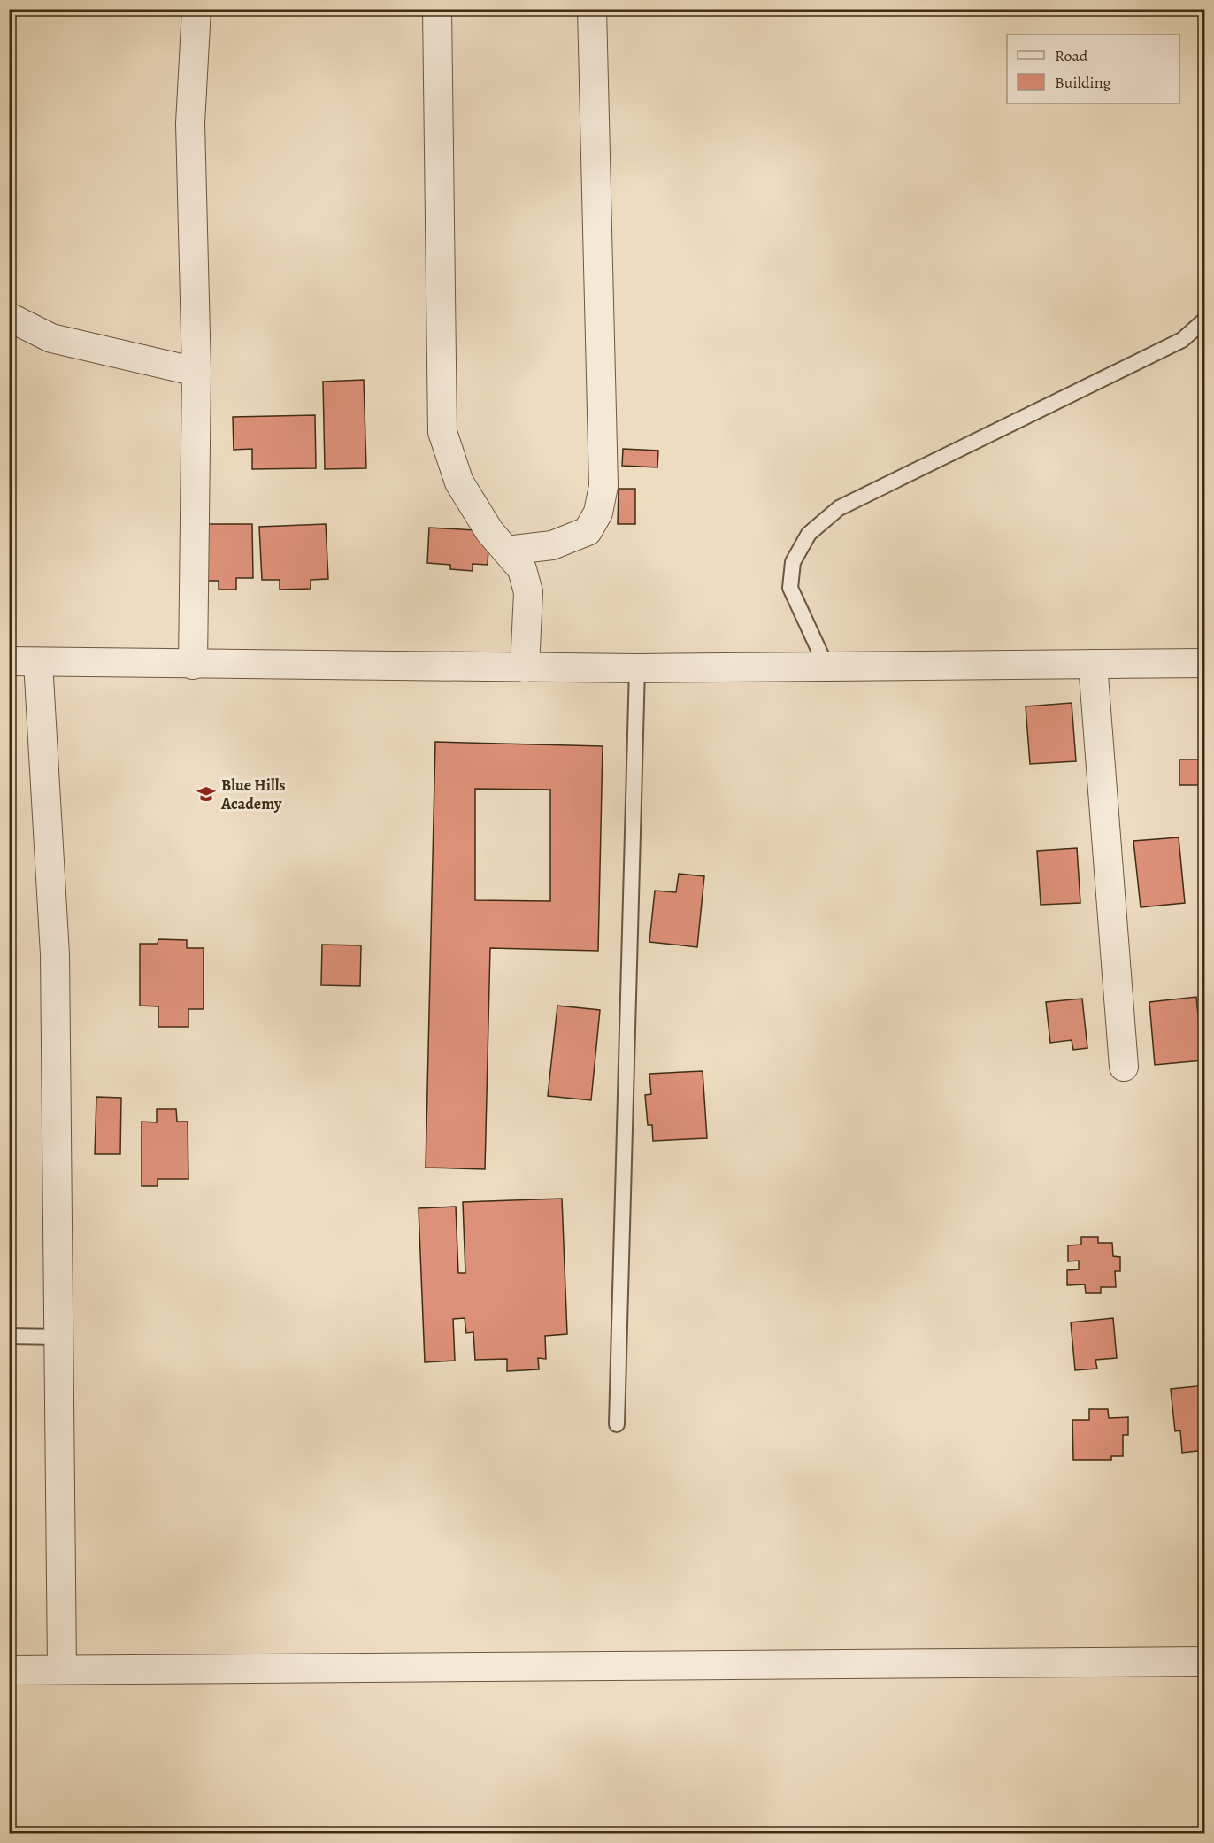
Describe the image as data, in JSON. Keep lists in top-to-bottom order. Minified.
{"places":{"school or university":["Blue Hills Academy"]},"legend":["Road","Building"]}
